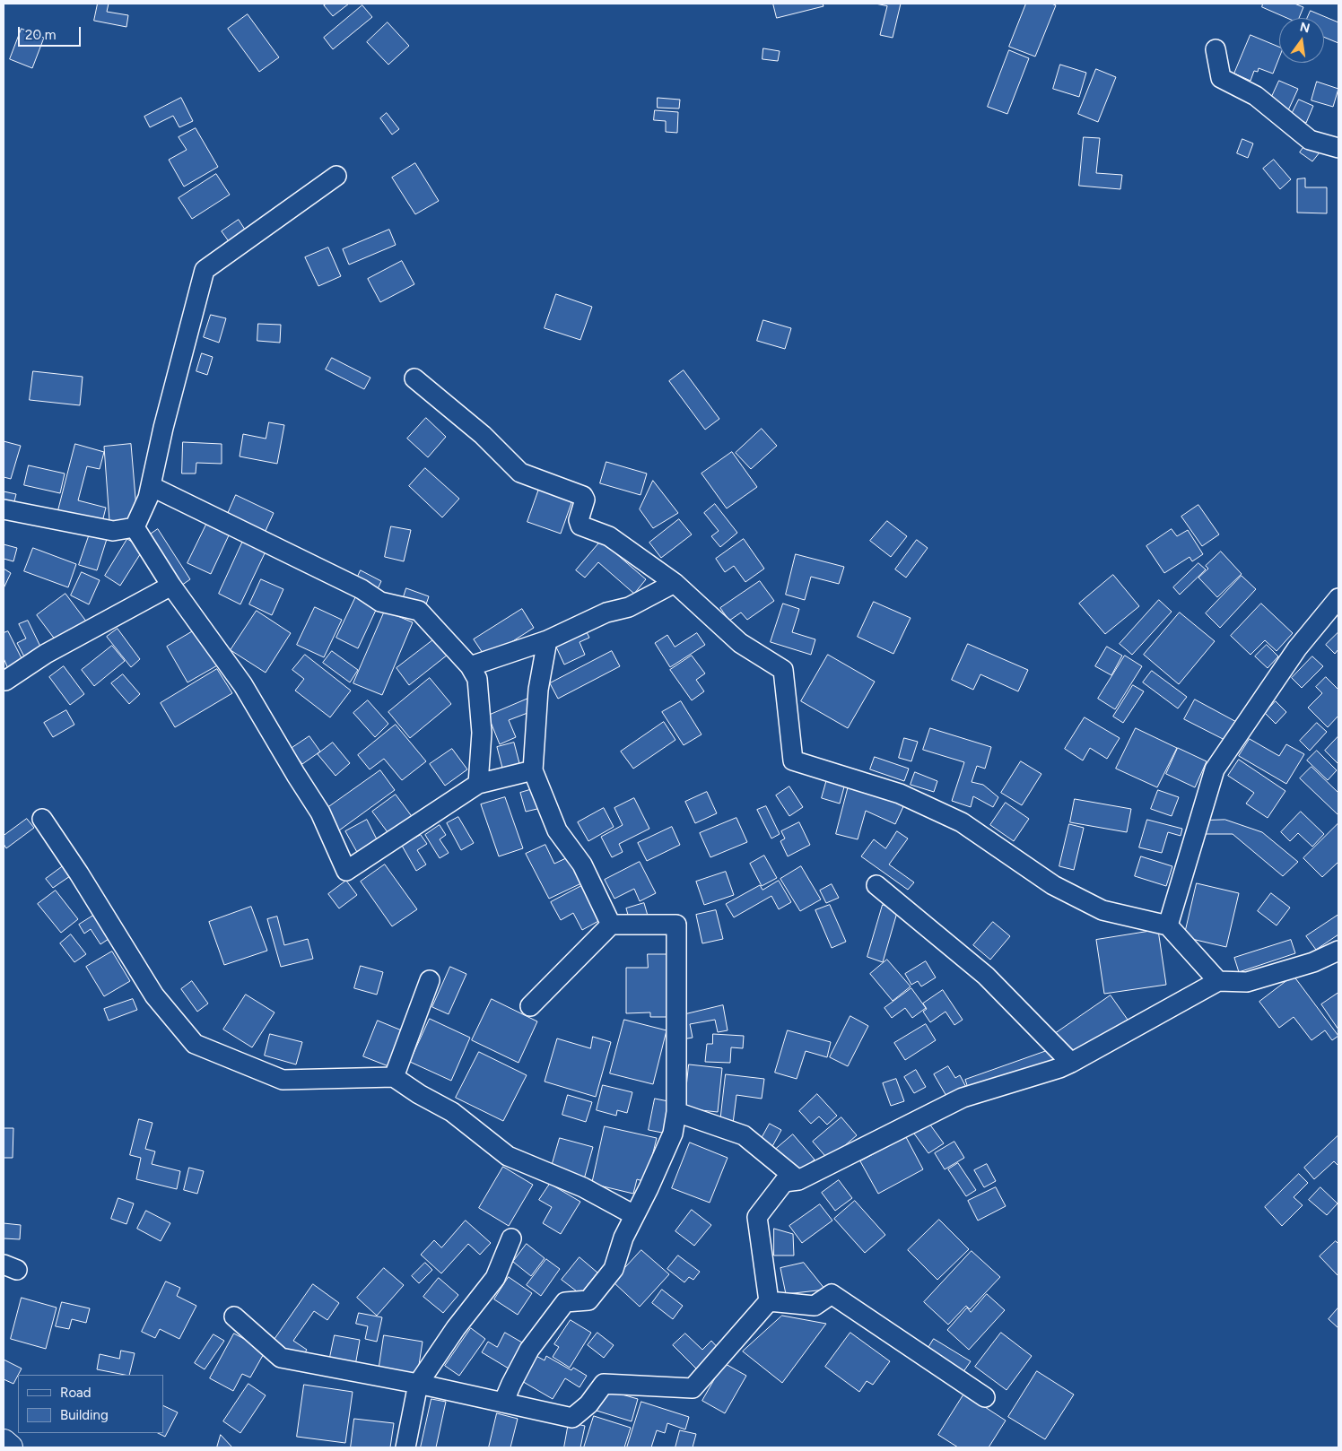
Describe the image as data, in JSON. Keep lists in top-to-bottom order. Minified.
{"legend":["Road","Building"],"scale_bar":"20 m","north":"top"}
